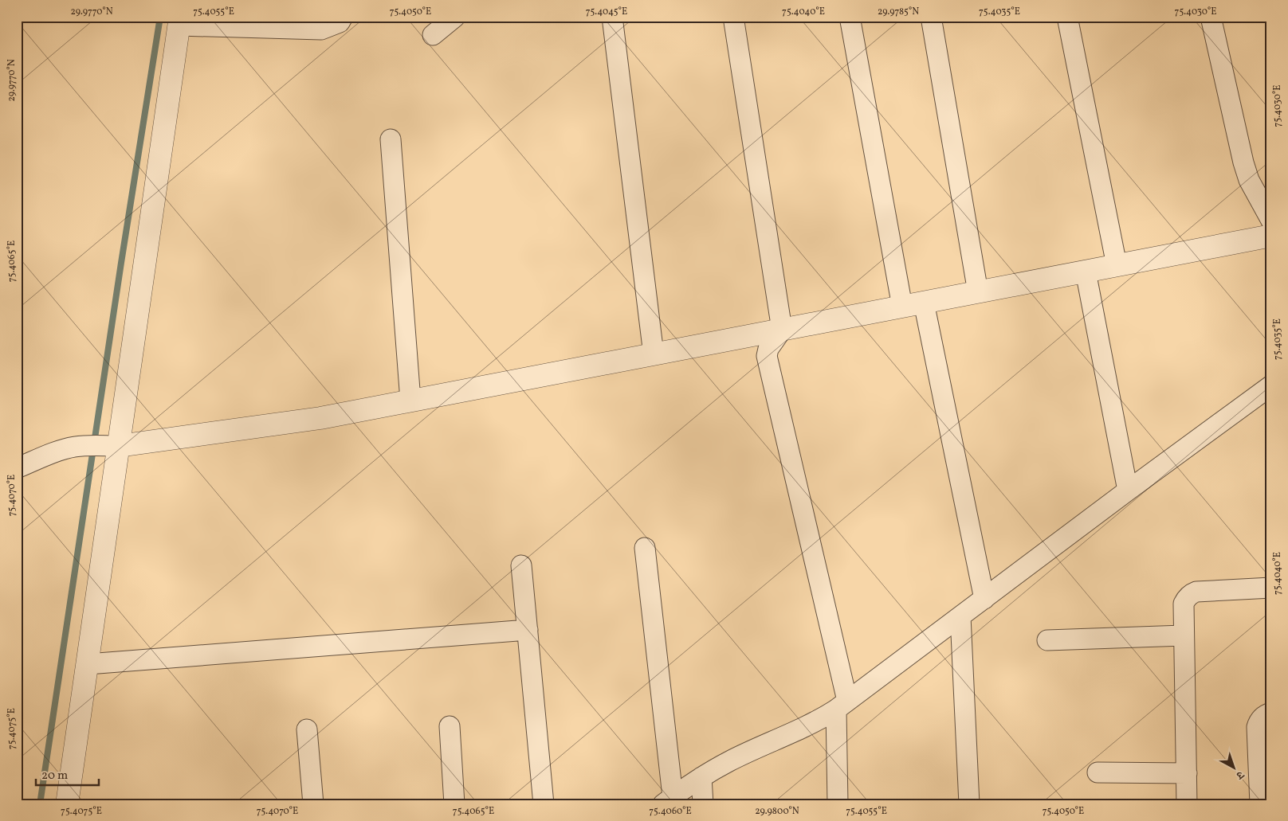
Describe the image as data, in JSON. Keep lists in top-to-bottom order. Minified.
{"scale_bar":"20 m","north":"bottom right","coordinates":["29.9770°N","75.4055°E","75.4050°E","75.4045°E","75.4040°E","29.9785°N","75.4035°E","75.4030°E","75.4065°E","75.4070°E","75.4075°E","75.4060°E","29.9800°N"]}
